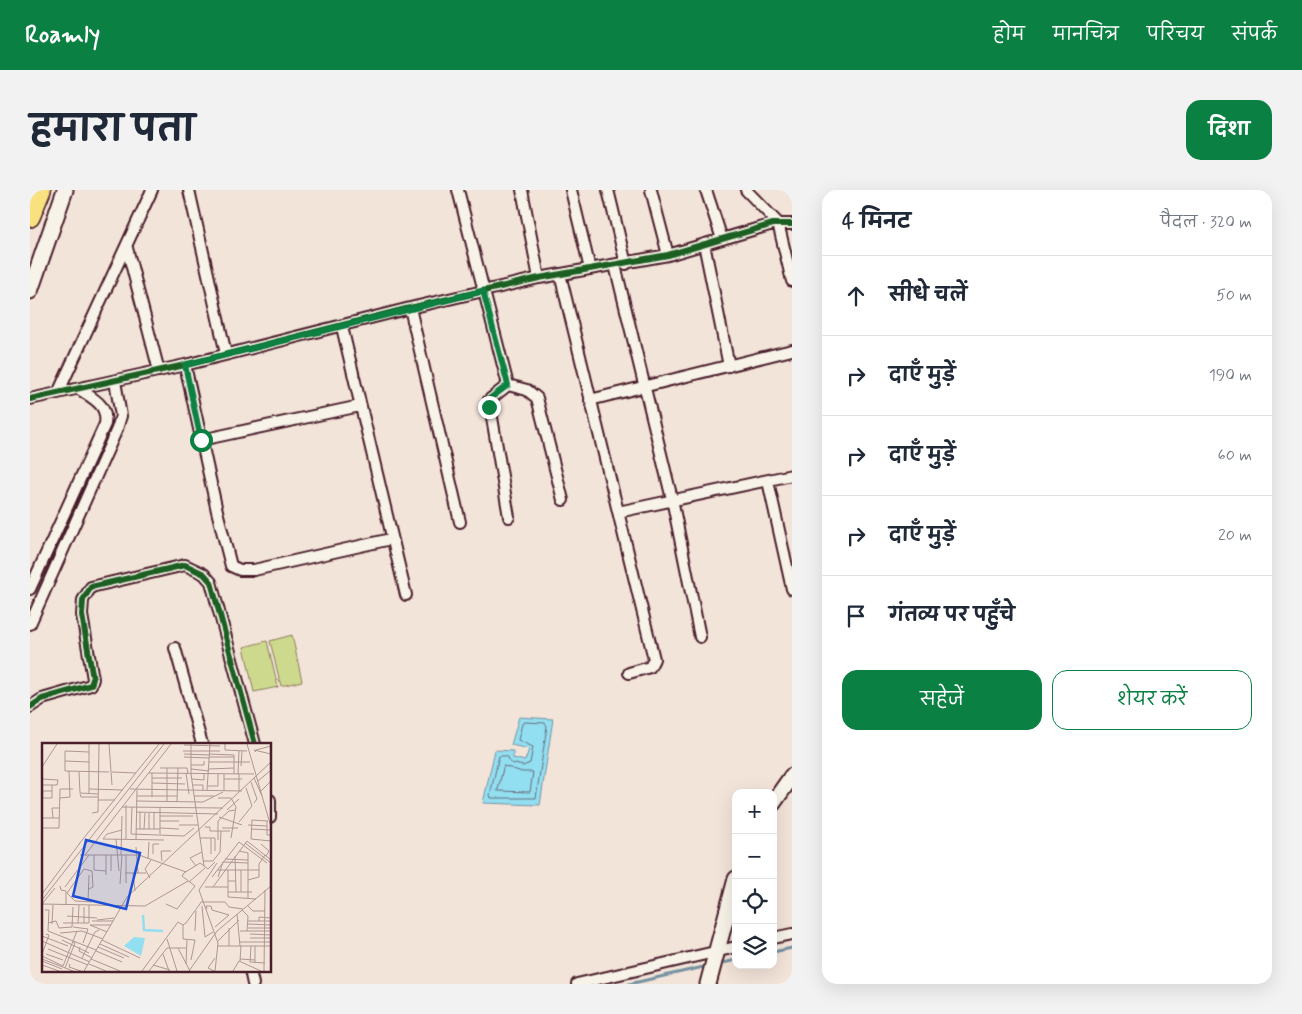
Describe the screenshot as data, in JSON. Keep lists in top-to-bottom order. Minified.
{"page":{"header":"Roamly","nav":["होम","मानचित्र","परिचय","संपर्क"],"title":"हमारा पता","buttons":["दिशा",["सहेजें","शेयर करें"]],"heading":["4 मिनट","पैदल · 320 m"],"list":[["सीधे चलें","50 m"],["दाएँ मुड़ें","190 m"],["दाएँ मुड़ें","60 m"],["दाएँ मुड़ें","20 m"],"गंतव्य पर पहुँचे"],"map_buttons":["+","−"]}}
